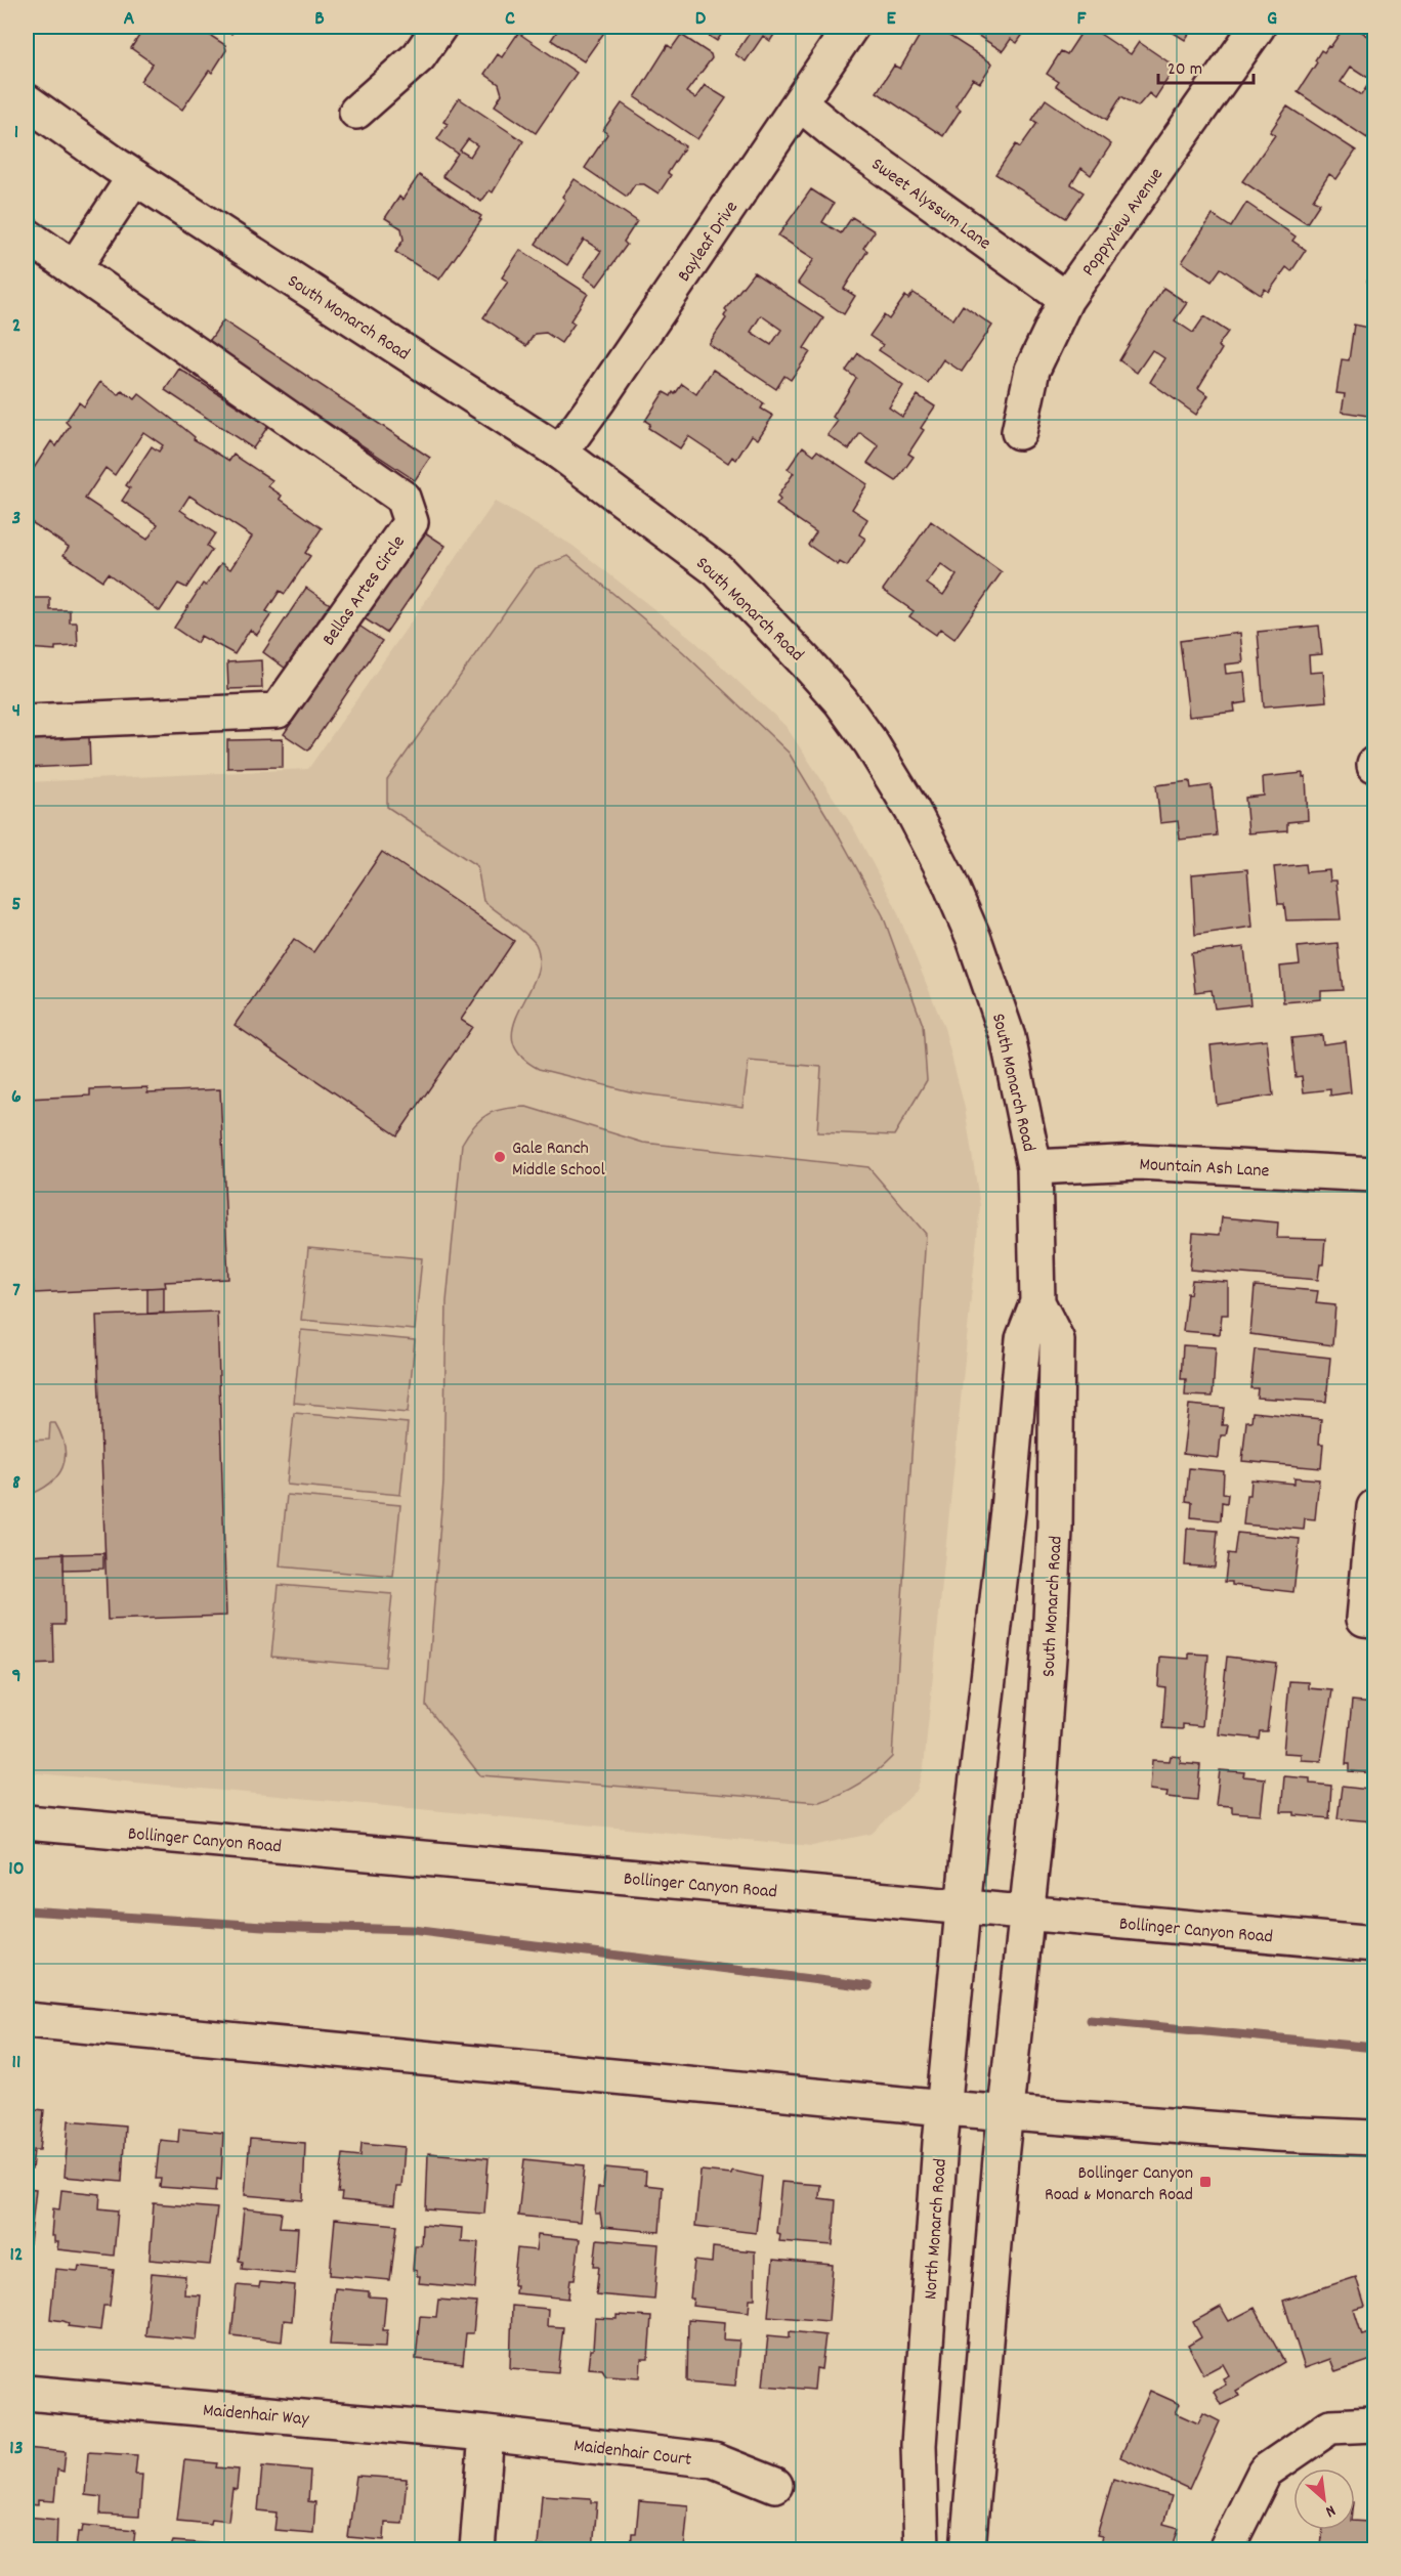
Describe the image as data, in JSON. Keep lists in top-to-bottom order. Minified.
{"streets":{"street":["Sweet Alyssum Lane","Poppyview Avenue","Bayleaf Drive","South Monarch Road","Bellas Artes Circle","Mountain Ash Lane","Bollinger Canyon Road","North Monarch Road","Maidenhair Way","Maidenhair Court"]},"crossings":[["Sweet Alyssum Lane","Poppyview Avenue"],["Sweet Alyssum Lane","Bayleaf Drive"],["Bayleaf Drive","South Monarch Road"],["South Monarch Road","Mountain Ash Lane"],["South Monarch Road","Bollinger Canyon Road"],["South Monarch Road","North Monarch Road"],["Bollinger Canyon Road","North Monarch Road"],["Maidenhair Way","Maidenhair Court"]],"places":{"other":["Gale Ranch Middle School"],"transit":["Bollinger Canyon Road & Monarch Road"]},"scale_bar":"20 m","north":"bottom right","grid":{"columns":["A","B","C","D","E","F","G"],"rows":["1","2","3","4","5","6","7","8","9","10","11","12","13"]}}
